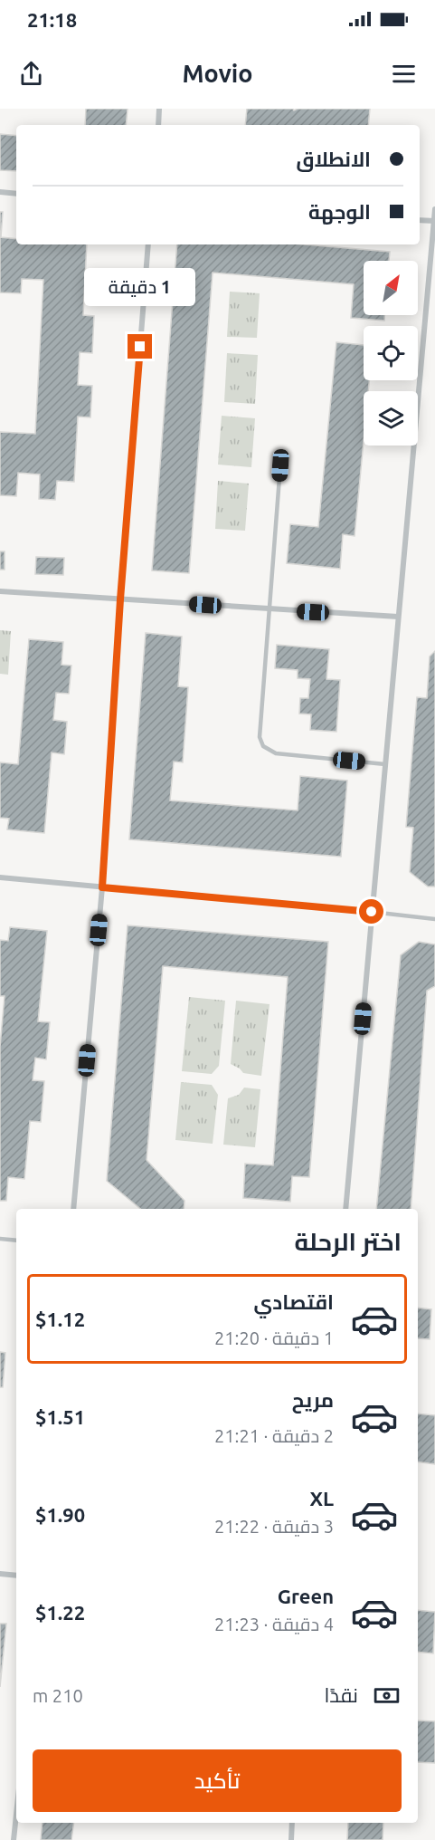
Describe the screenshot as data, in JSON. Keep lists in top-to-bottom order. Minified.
{"north":"top right","page":{"status":"21:18","header":"Movio","banner":["الانطلاق","الوجهة"],"bubble":"1 دقيقة","heading":"اختر الرحلة","list":[{"name":"اقتصادي","note":"1 دقيقة · 21:20","value":"$1.12"},{"name":"مريح","note":"2 دقيقة · 21:21","value":"$1.51"},{"name":"XL","note":"3 دقيقة · 21:22","value":"$1.90"},{"name":"Green","note":"4 دقيقة · 21:23","value":"$1.22"}],"pay":["نقدًا","210 m"],"buttons":"تأكيد"}}
